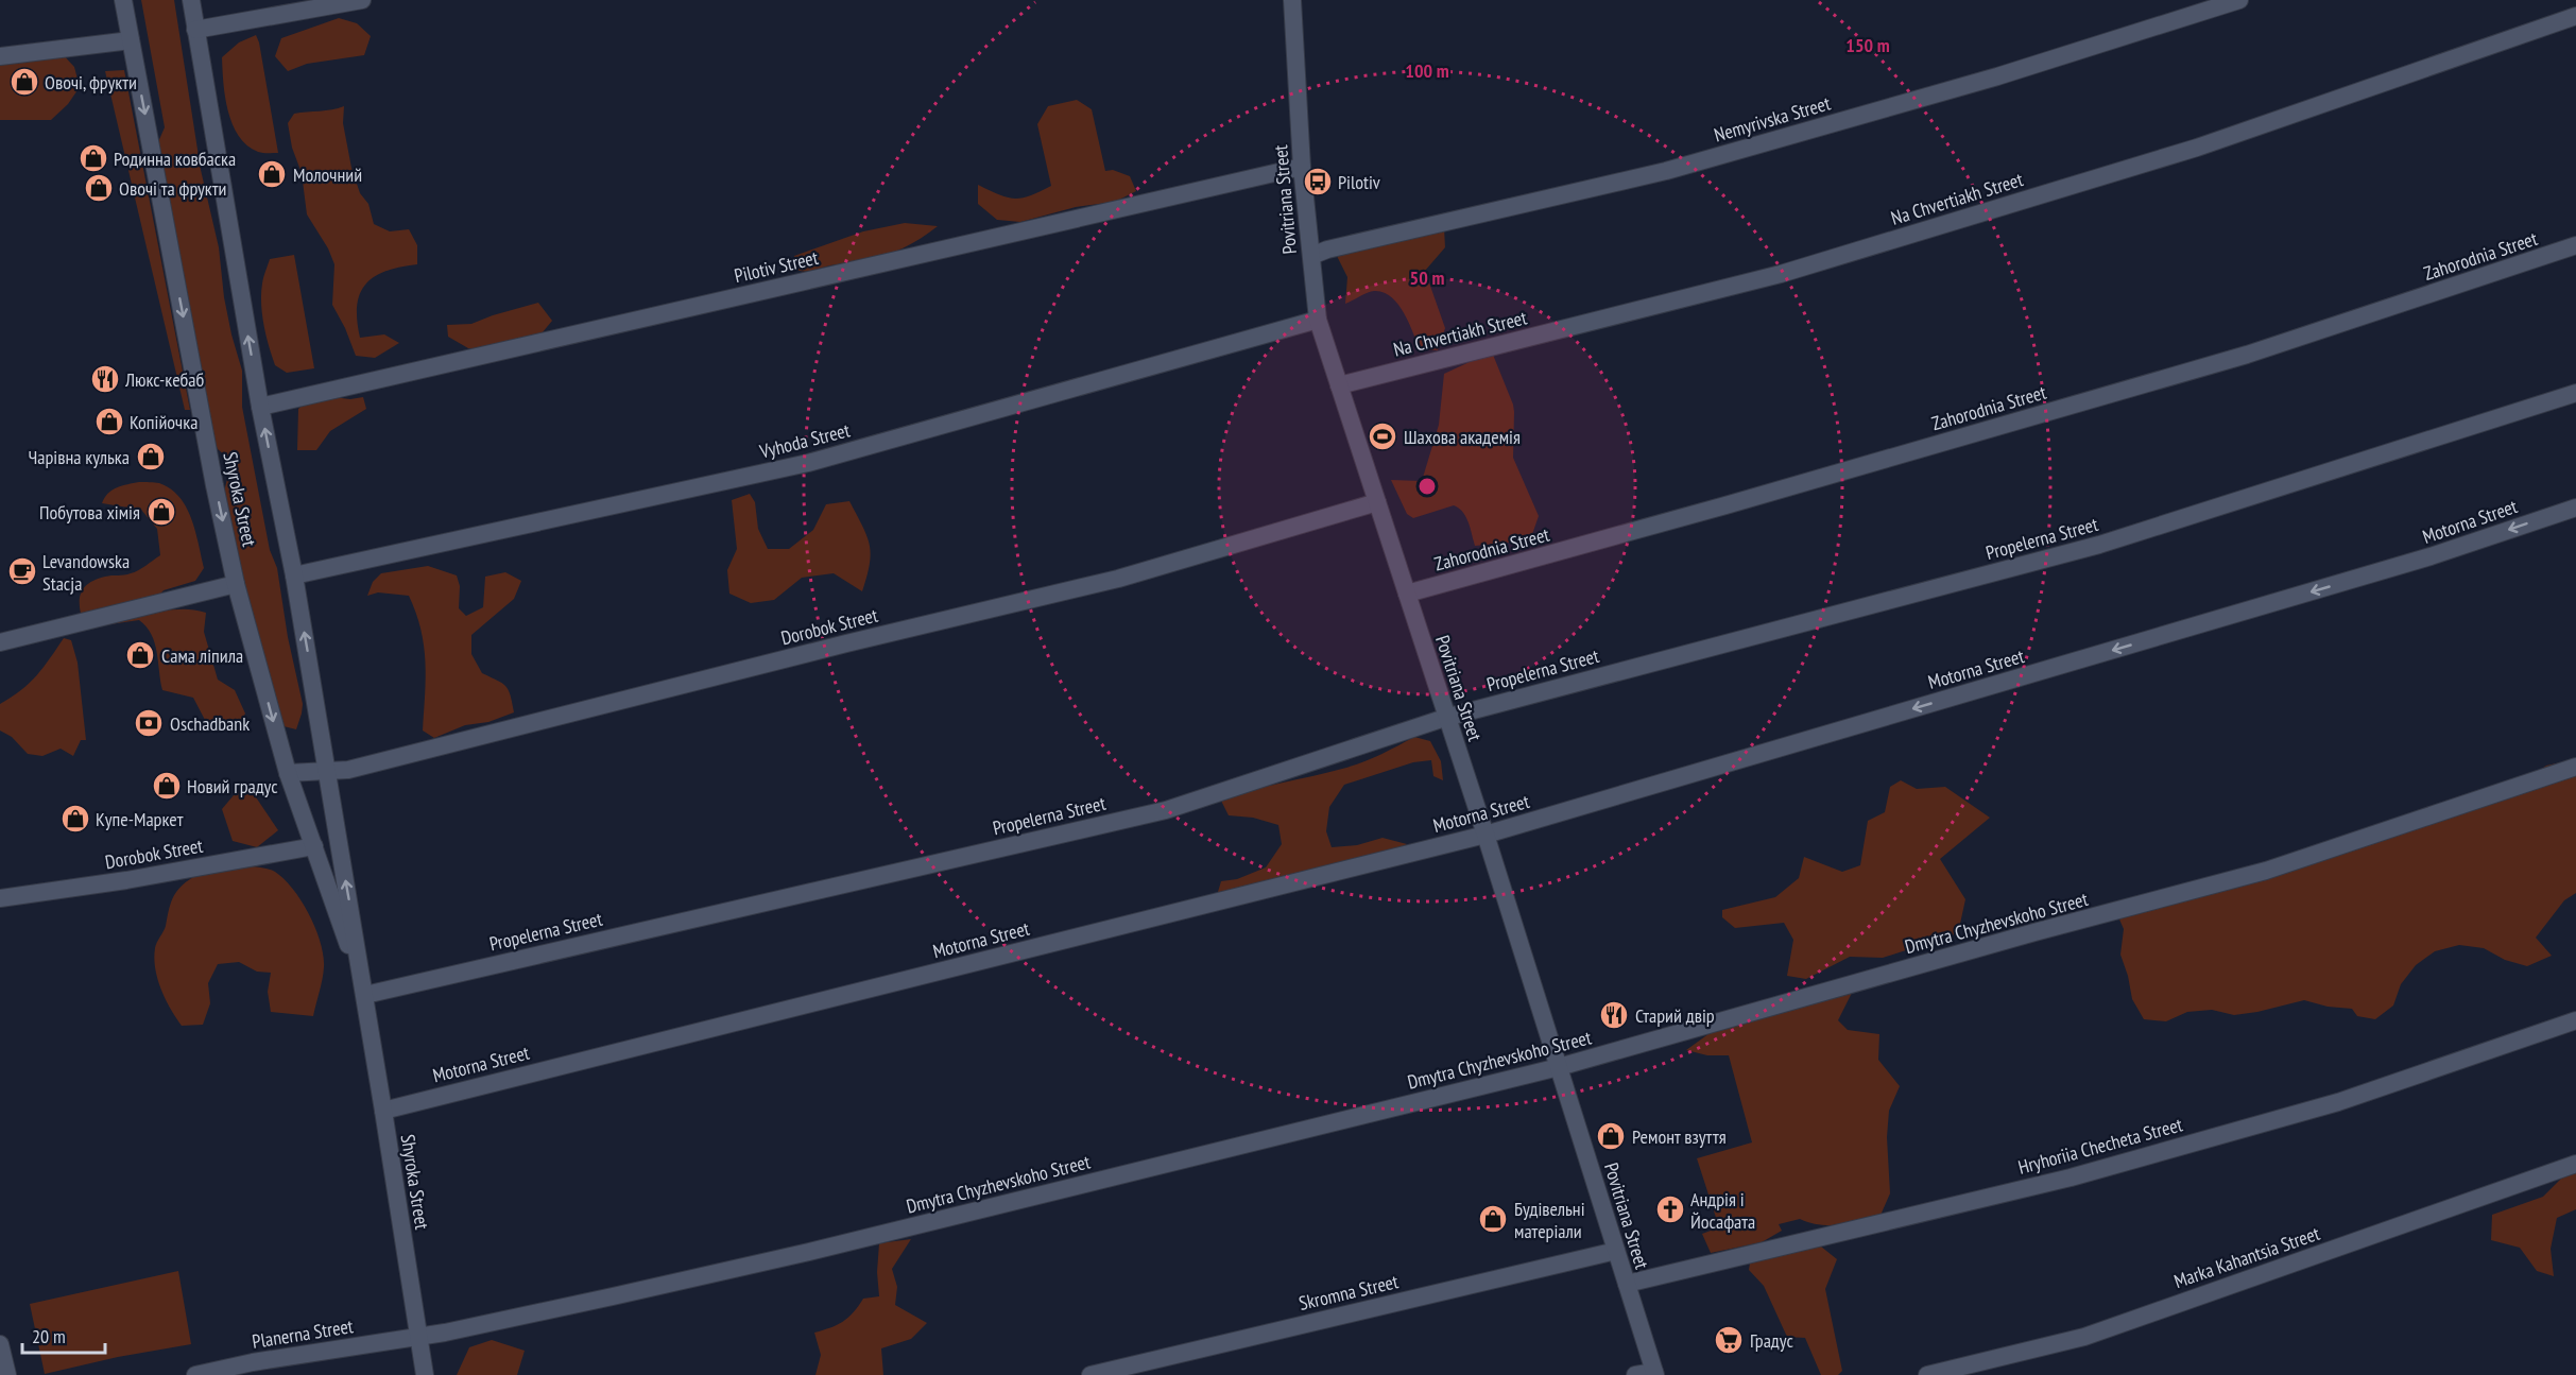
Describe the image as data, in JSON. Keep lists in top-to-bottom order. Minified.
{"streets":{"street":["Nemyrivska Street","Na Chvertiakh Street","Povitriana Street","Zahorodnia Street","Pilotiv Street","Vyhoda Street","Shyroka Street","Motorna Street","Propelerna Street","Dorobok Street","Dmytra Chyzhevskoho Street","Hryhoriia Checheta Street","Marka Kahantsia Street","Skromna Street","Planerna Street"]},"crossings":[["Nemyrivska Street","Povitriana Street"],["Na Chvertiakh Street","Povitriana Street"],["Povitriana Street","Zahorodnia Street"],["Povitriana Street","Pilotiv Street"],["Povitriana Street","Vyhoda Street"],["Povitriana Street","Motorna Street"],["Povitriana Street","Propelerna Street"],["Povitriana Street","Dorobok Street"],["Povitriana Street","Dmytra Chyzhevskoho Street"],["Povitriana Street","Hryhoriia Checheta Street"],["Povitriana Street","Skromna Street"],["Pilotiv Street","Shyroka Street"],["Vyhoda Street","Shyroka Street"],["Shyroka Street","Motorna Street"],["Shyroka Street","Propelerna Street"],["Shyroka Street","Dorobok Street"],["Shyroka Street","Dmytra Chyzhevskoho Street"],["Shyroka Street","Planerna Street"],["Dmytra Chyzhevskoho Street","Planerna Street"]],"one_way":["Motorna Street"],"places":{"shop":["Овочі, фрукти","Родинна ковбаска","Молочний","Овочі та фрукти","Копійочка","Чарівна кулька","Побутова хімія","Сама ліпила","Новий градус","Купе-Маркет","Ремонт взуття","Будівельні матеріали"],"bus stop":["Pilotiv"],"restaurant":["Люкс-кебаб","Старий двір"],"sports":["Шахова академія"],"cafe":["Levandowska Stacja"],"bank":["Oschadbank"],"church":["Андрія і Йосафата"],"supermarket":["Градус"]},"scale_bar":"20 m","rings":["150 m","100 m","50 m"]}
